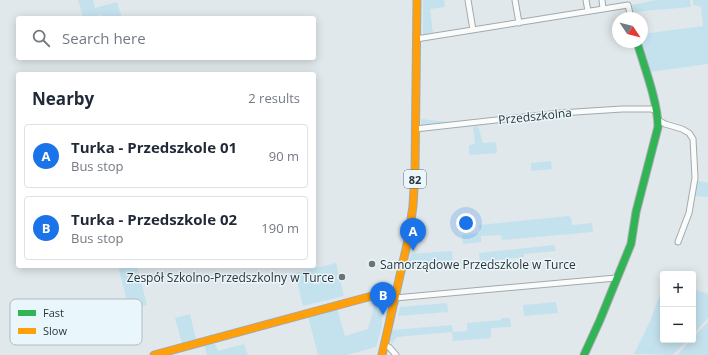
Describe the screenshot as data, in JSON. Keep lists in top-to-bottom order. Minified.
{"streets":{"street":["Przedszkolna","82"]},"crossings":[["Przedszkolna","82"]],"places":["Samorządowe Przedszkole w Turce","Zespół Szkolno-Przedszkolny w Turce"],"legend":["Fast","Slow"],"north":"bottom right","page":{"search":"Search here","heading":["Nearby","2 results"],"list":[{"mark":"A","name":"Turka - Przedszkole 01","note":"Bus stop","value":"90 m"},{"mark":"B","name":"Turka - Przedszkole 02","note":"Bus stop","value":"190 m"}],"pins":["A","B"],"map_buttons":["+","−"]}}
